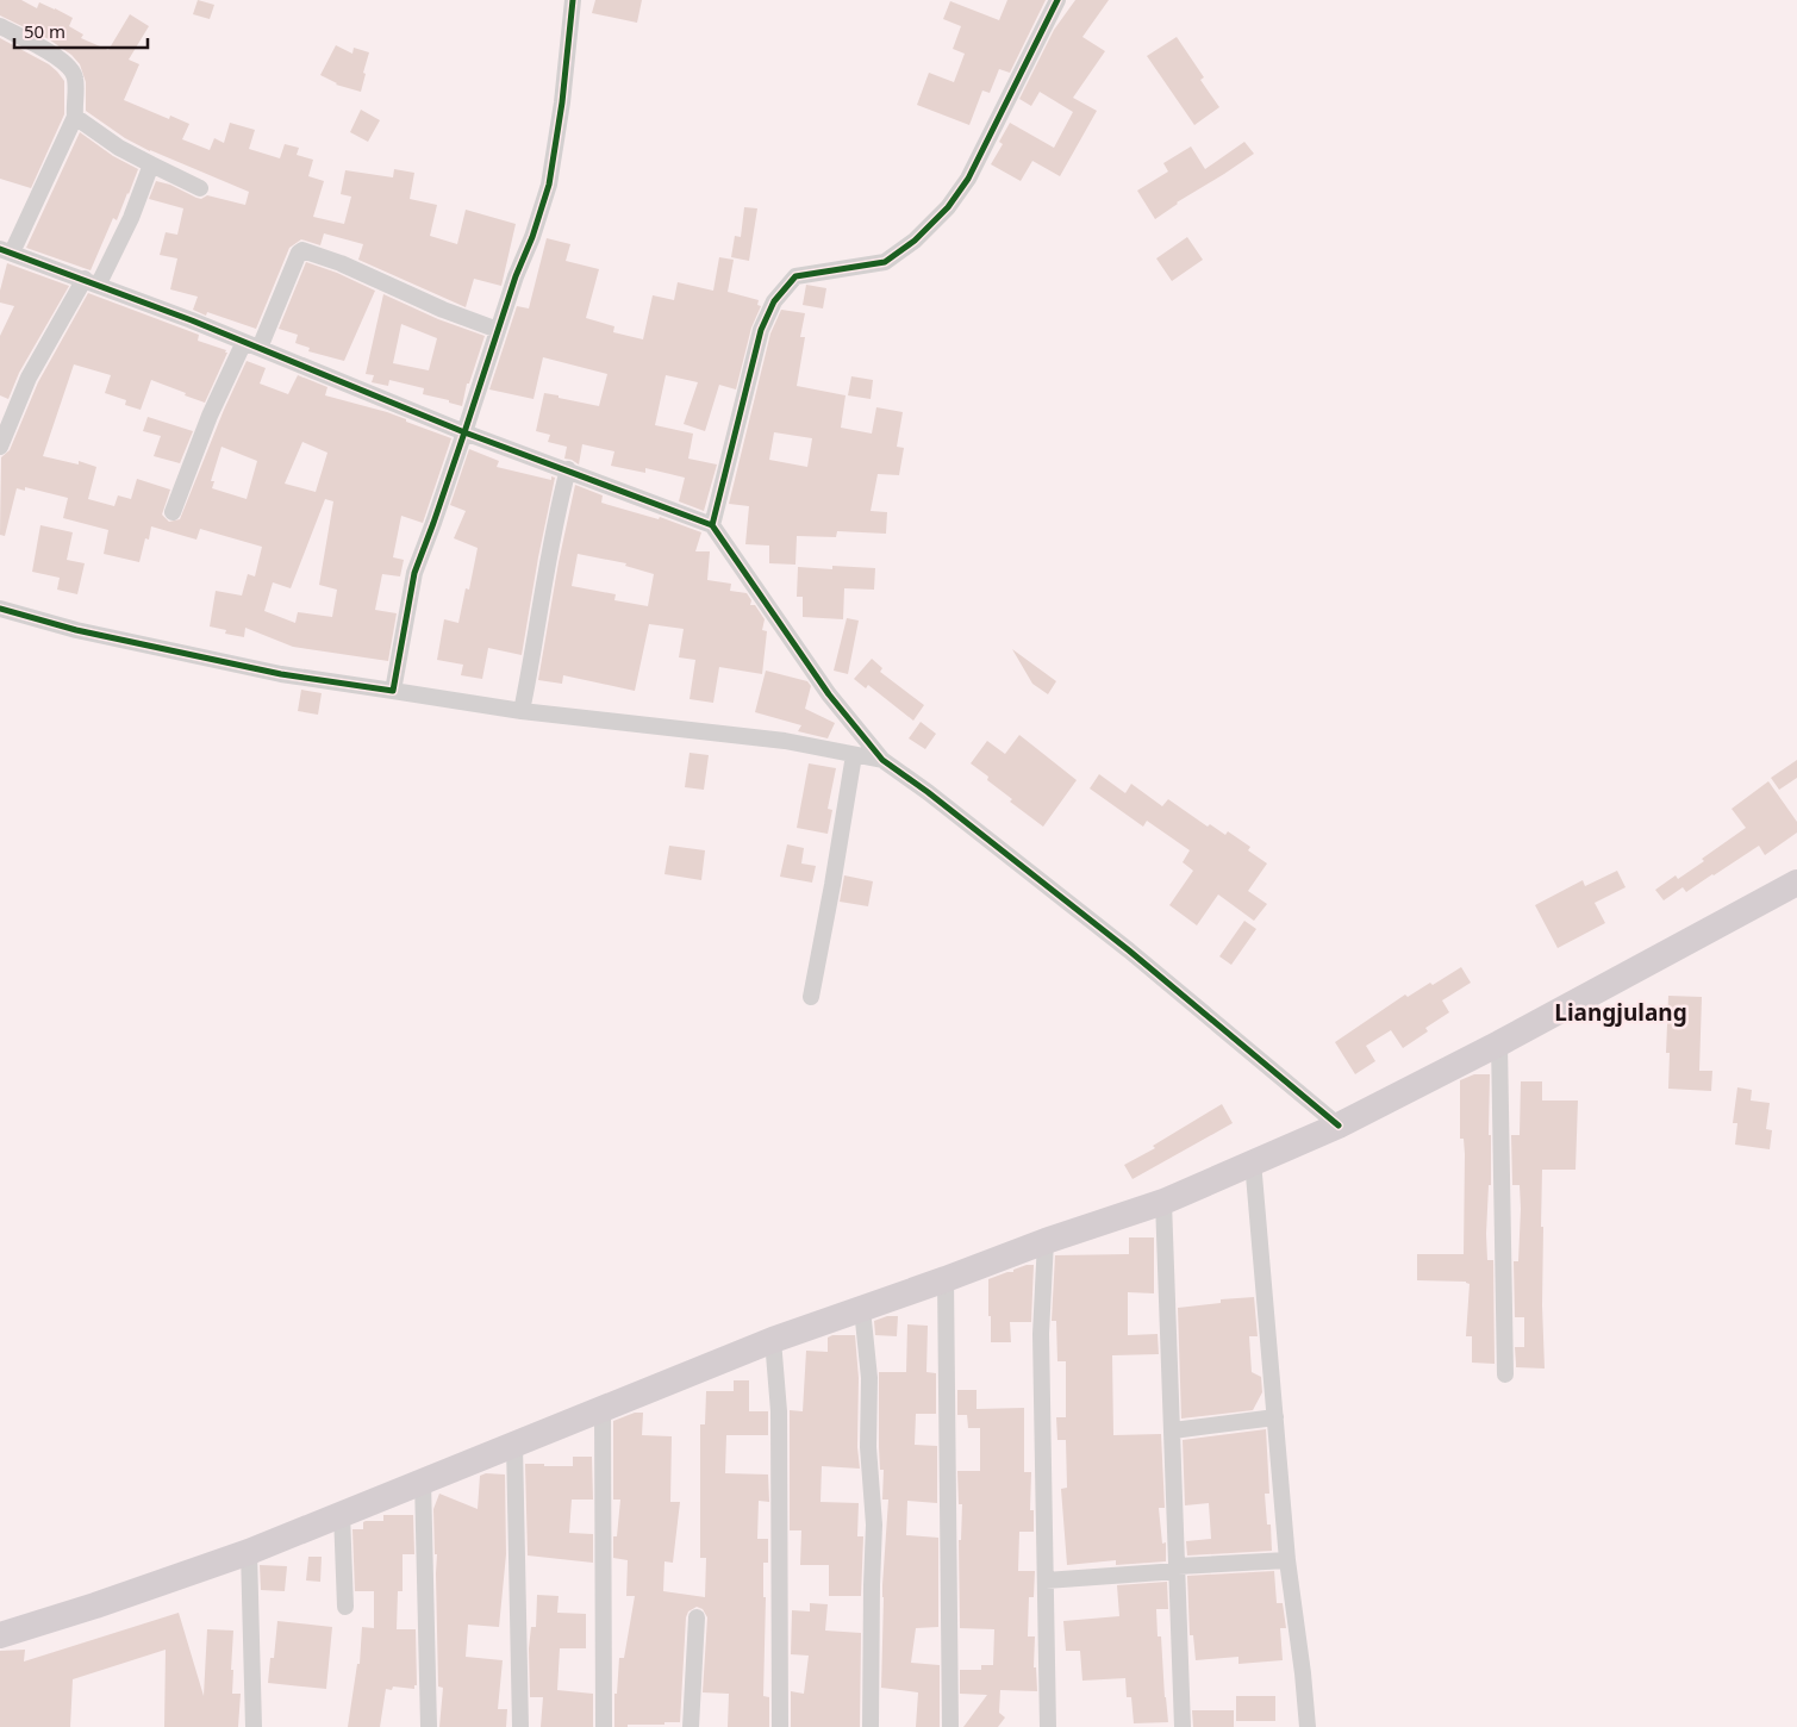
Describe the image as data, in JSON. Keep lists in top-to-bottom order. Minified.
{"districts":["Liangjulang"],"scale_bar":"50 m"}
